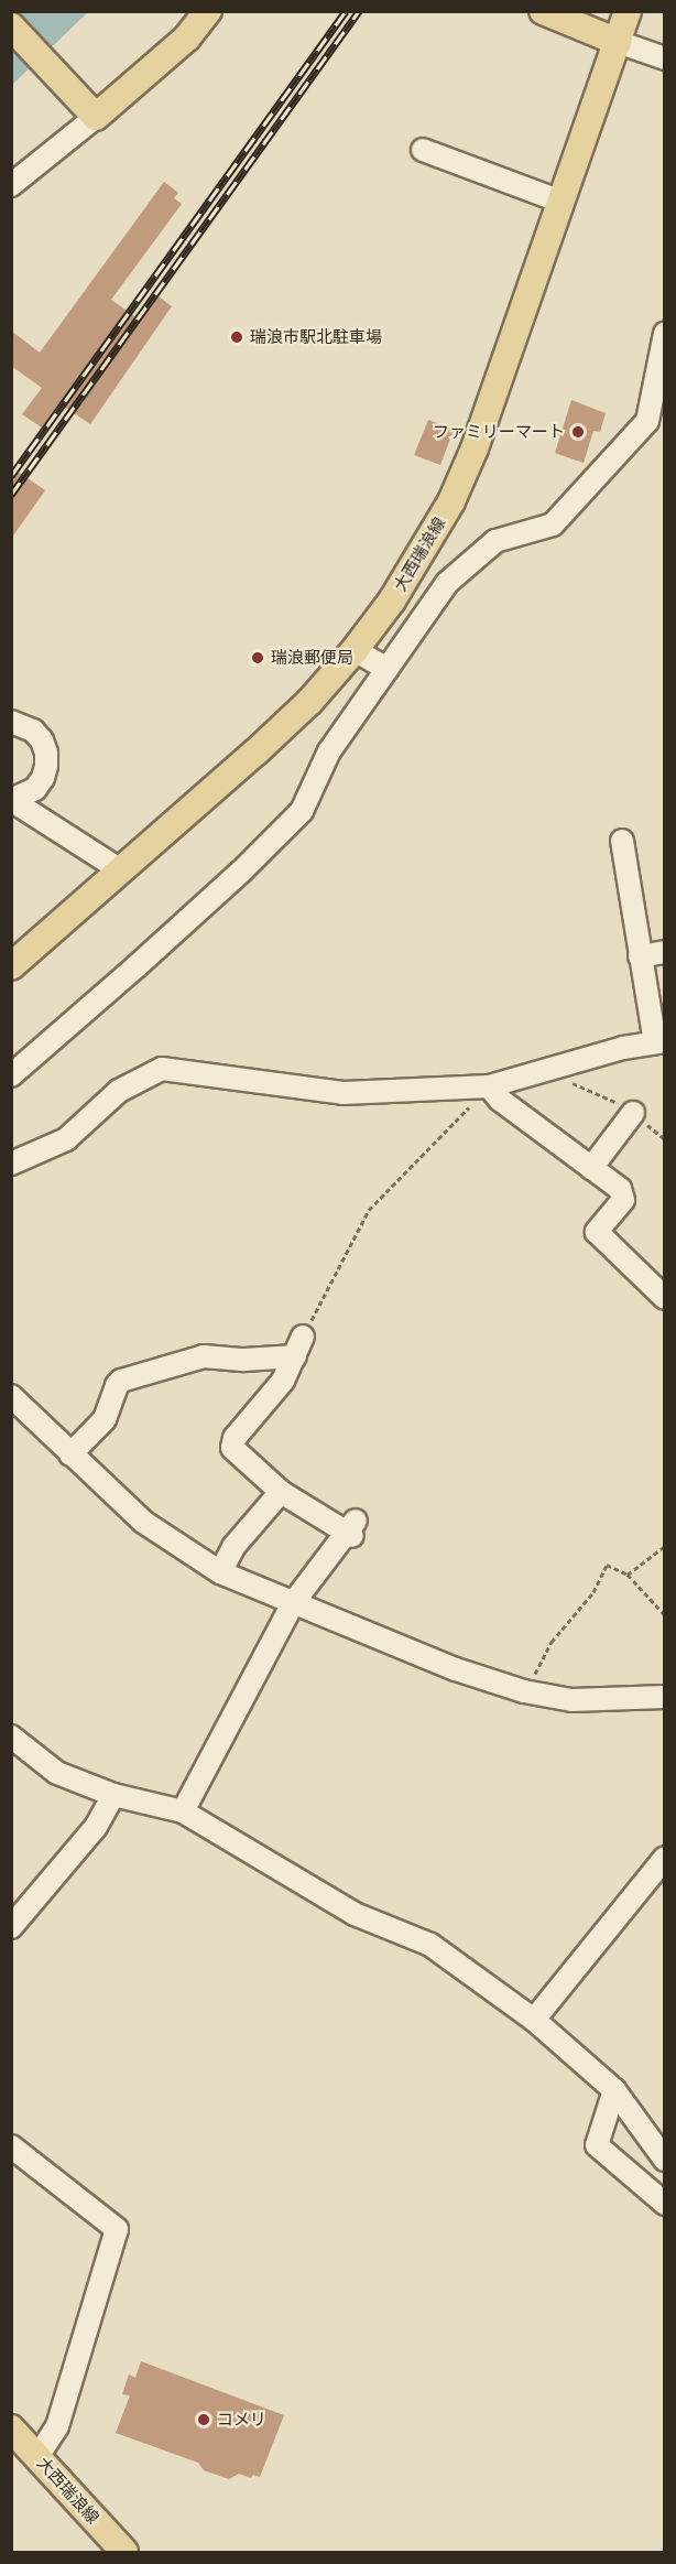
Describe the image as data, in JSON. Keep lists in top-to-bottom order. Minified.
{"streets":{"main road":["大西瑞浪線"]},"places":["瑞浪市駅北駐車場","ファミリーマート","瑞浪郵便局","コメリ"]}
